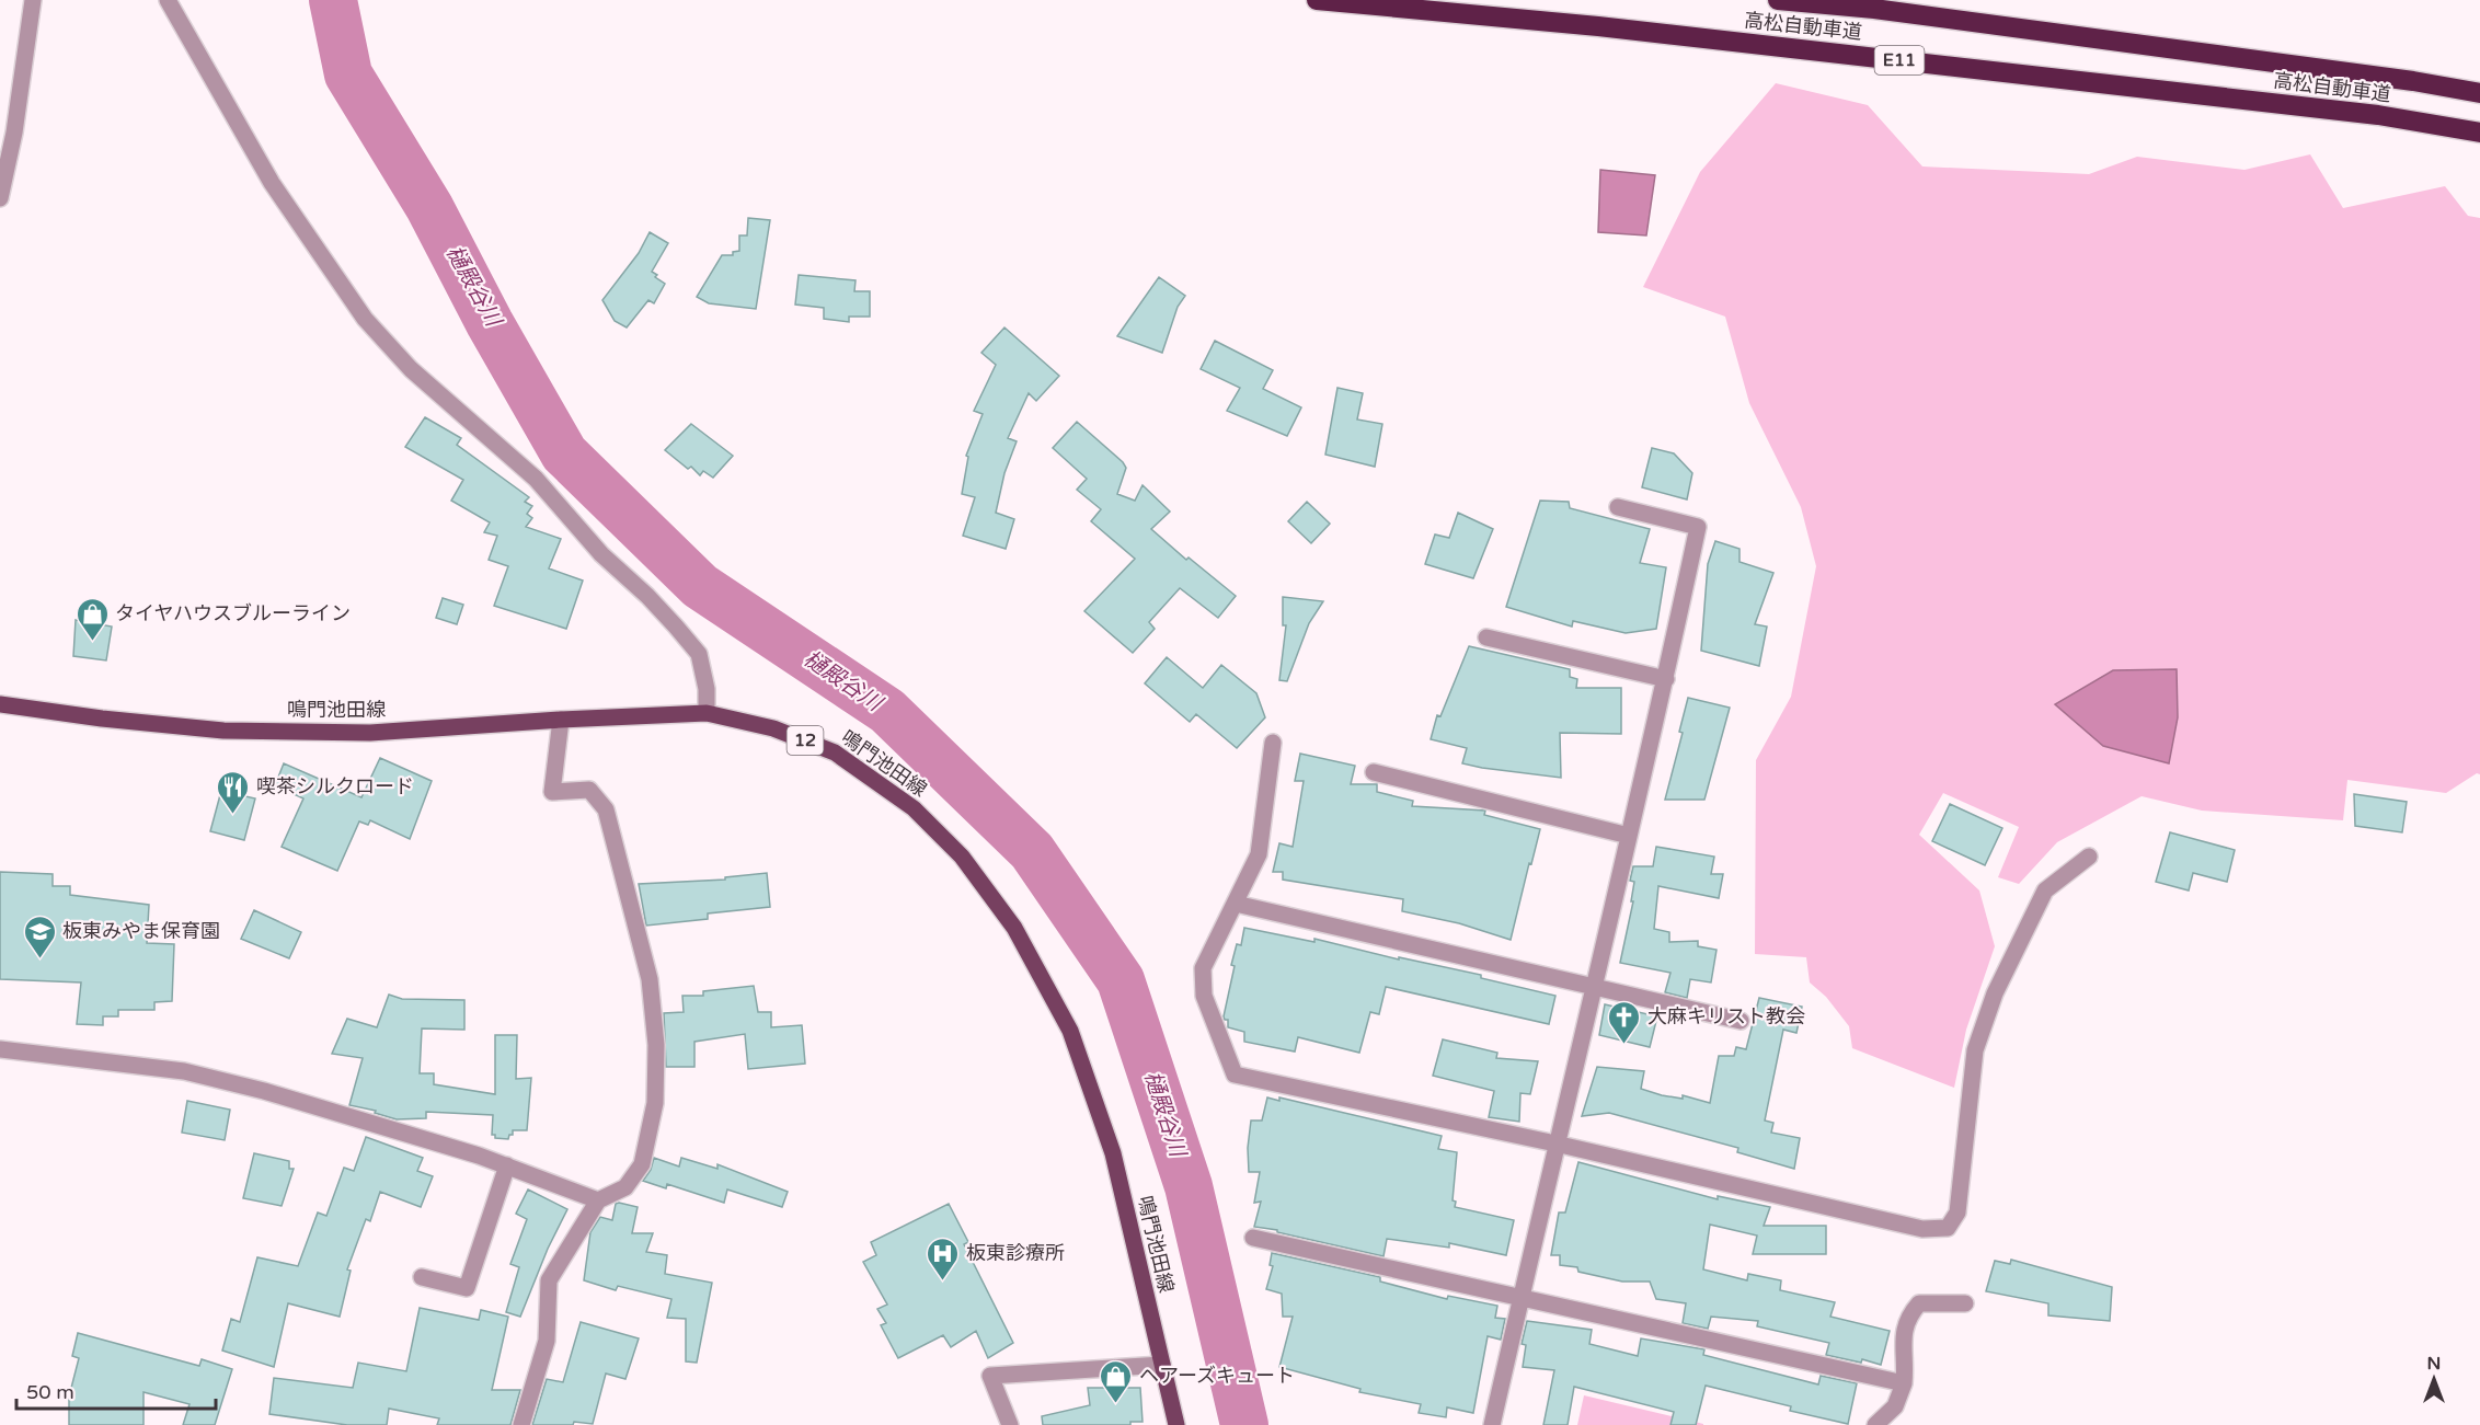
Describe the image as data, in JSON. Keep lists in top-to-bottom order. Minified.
{"streets":{"highway":["高松自動車道","E11"],"main road":["鳴門池田線","12"]},"water":["樋殿谷川"],"places":{"shop":["タイヤハウスブルーライン","ヘアーズキュート"],"restaurant":["喫茶シルクロード"],"school or university":["板東みやま保育園"],"church":["大麻キリスト教会"],"hospital":["板東診療所"]},"scale_bar":"50 m","north":"top"}
